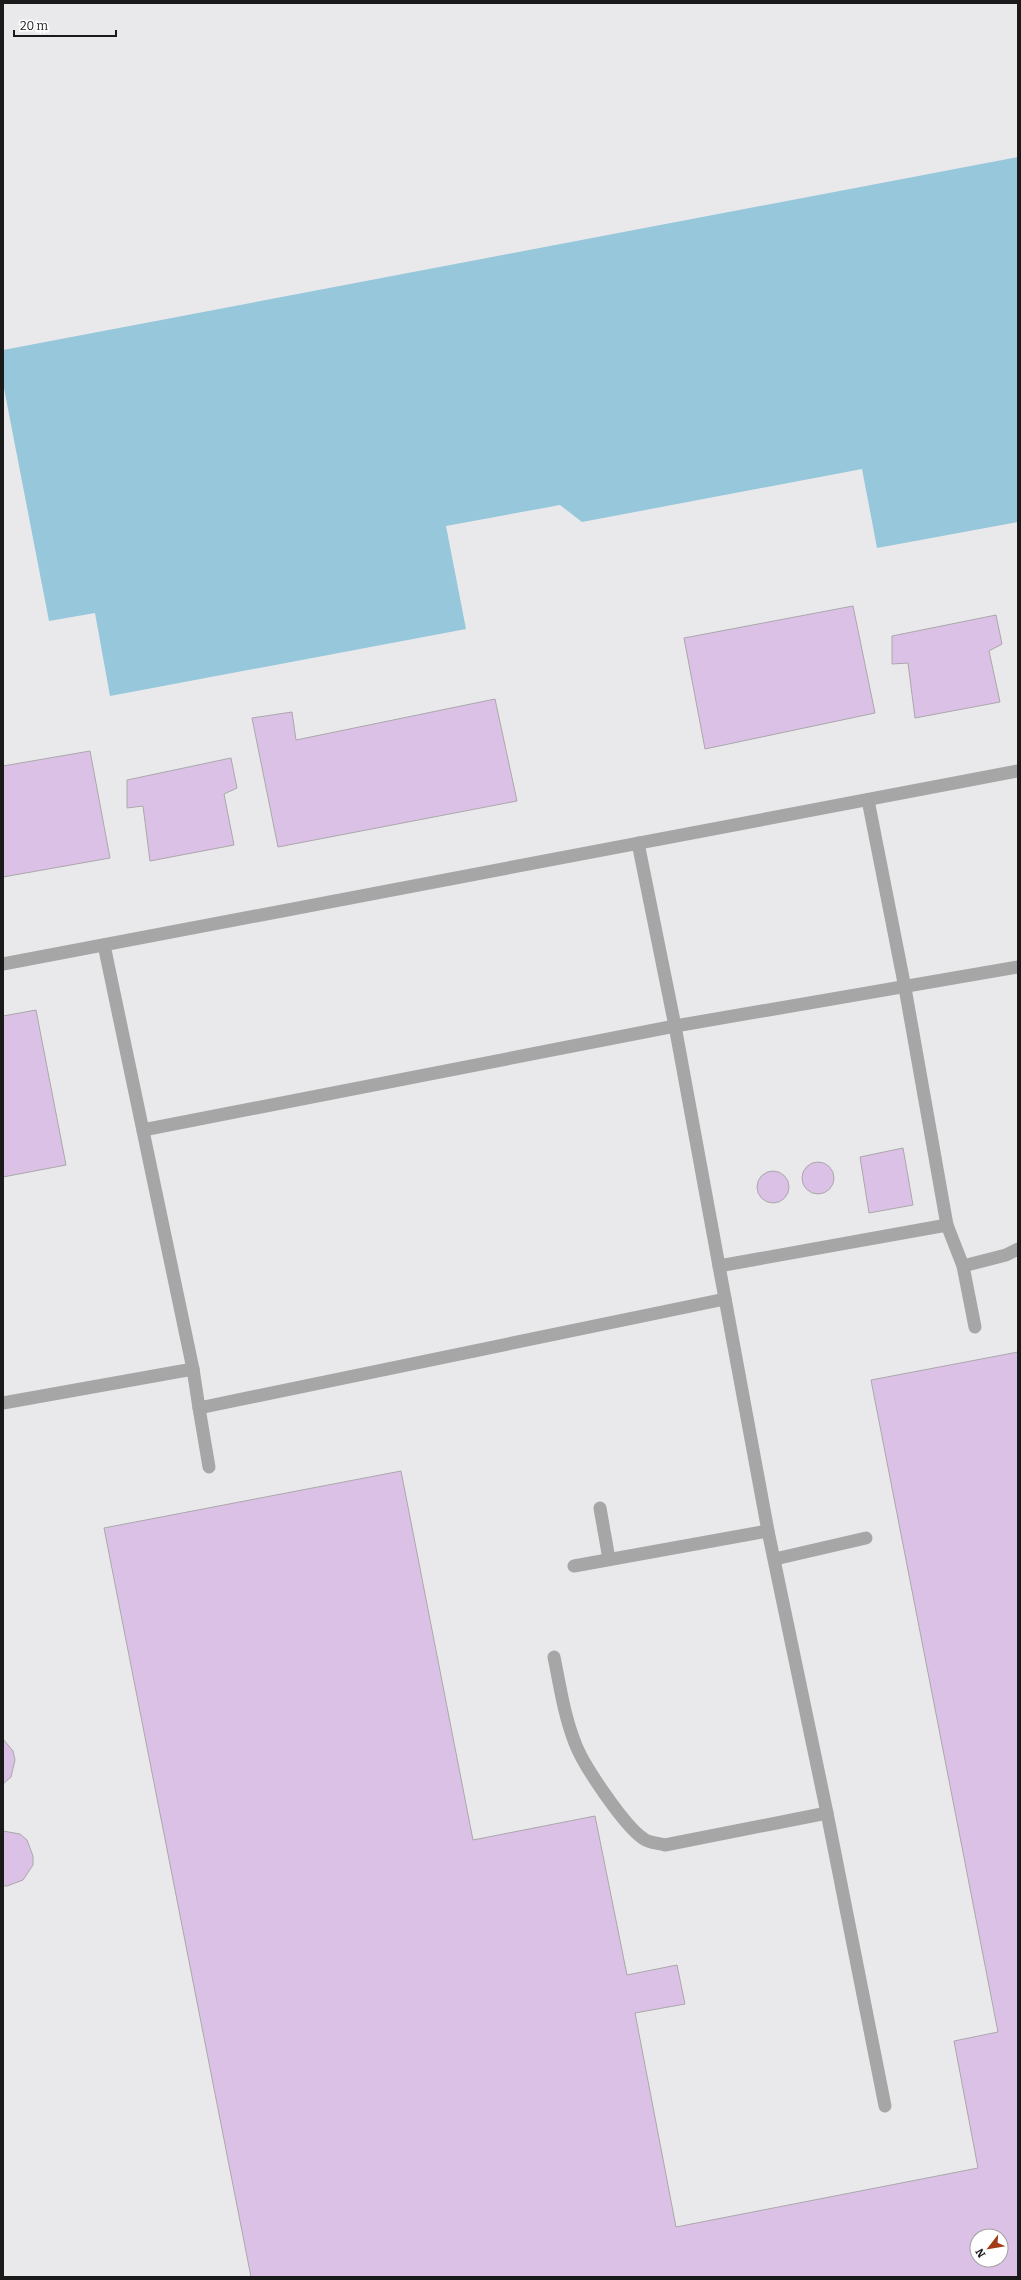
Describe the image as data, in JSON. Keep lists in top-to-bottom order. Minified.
{"scale_bar":"20 m","north":"bottom left"}
